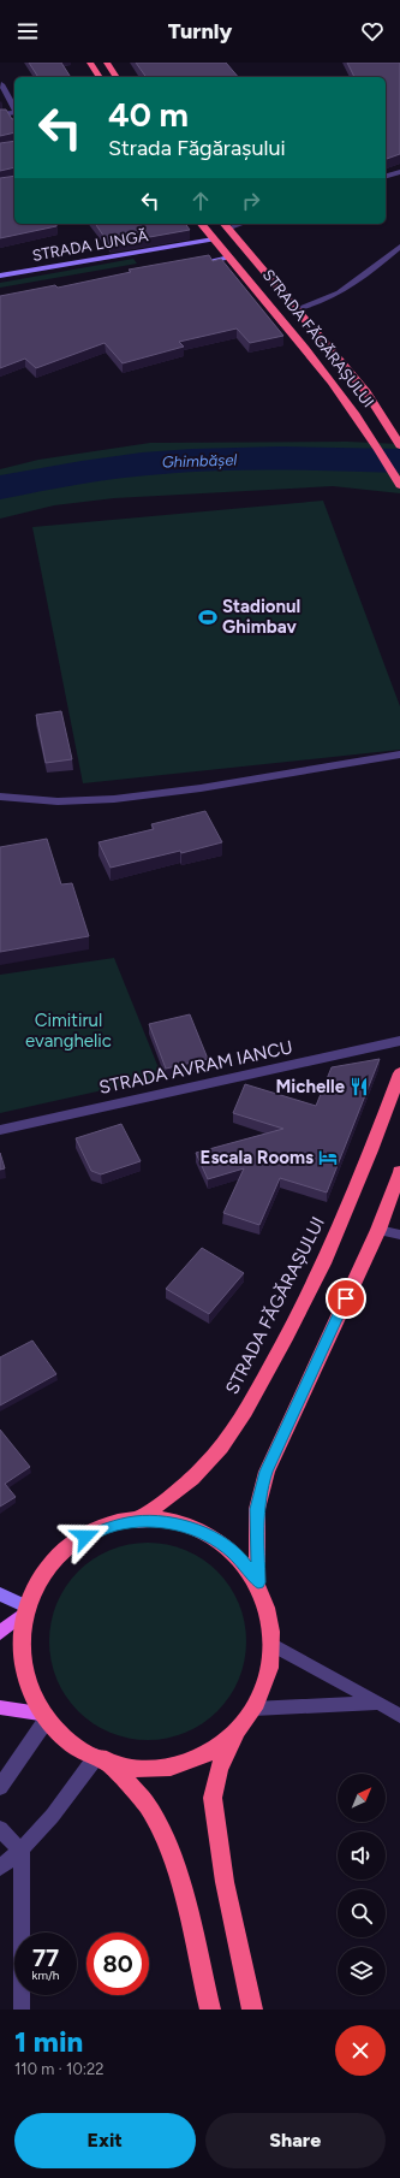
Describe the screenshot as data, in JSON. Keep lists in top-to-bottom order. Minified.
{"streets":{"highway":["STRADA FĂGĂRAȘULUI"],"street":["STRADA LUNGĂ","STRADA AVRAM IANCU"]},"crossings":[["STRADA LUNGĂ","STRADA FĂGĂRAȘULUI"]],"water":["Ghimbășel"],"parks":["Cimitirul evanghelic"],"places":{"sports":["Stadionul Ghimbav"],"restaurant":["Michelle"],"hotel":["Escala Rooms"]},"north":"top right","page":{"header":"Turnly","turn":["40 m","Strada Făgărașului"],"speed":"77 km/h","limit":"80","heading":["1 min","110 m · 10:22"],"buttons":["Exit","Share"]}}
